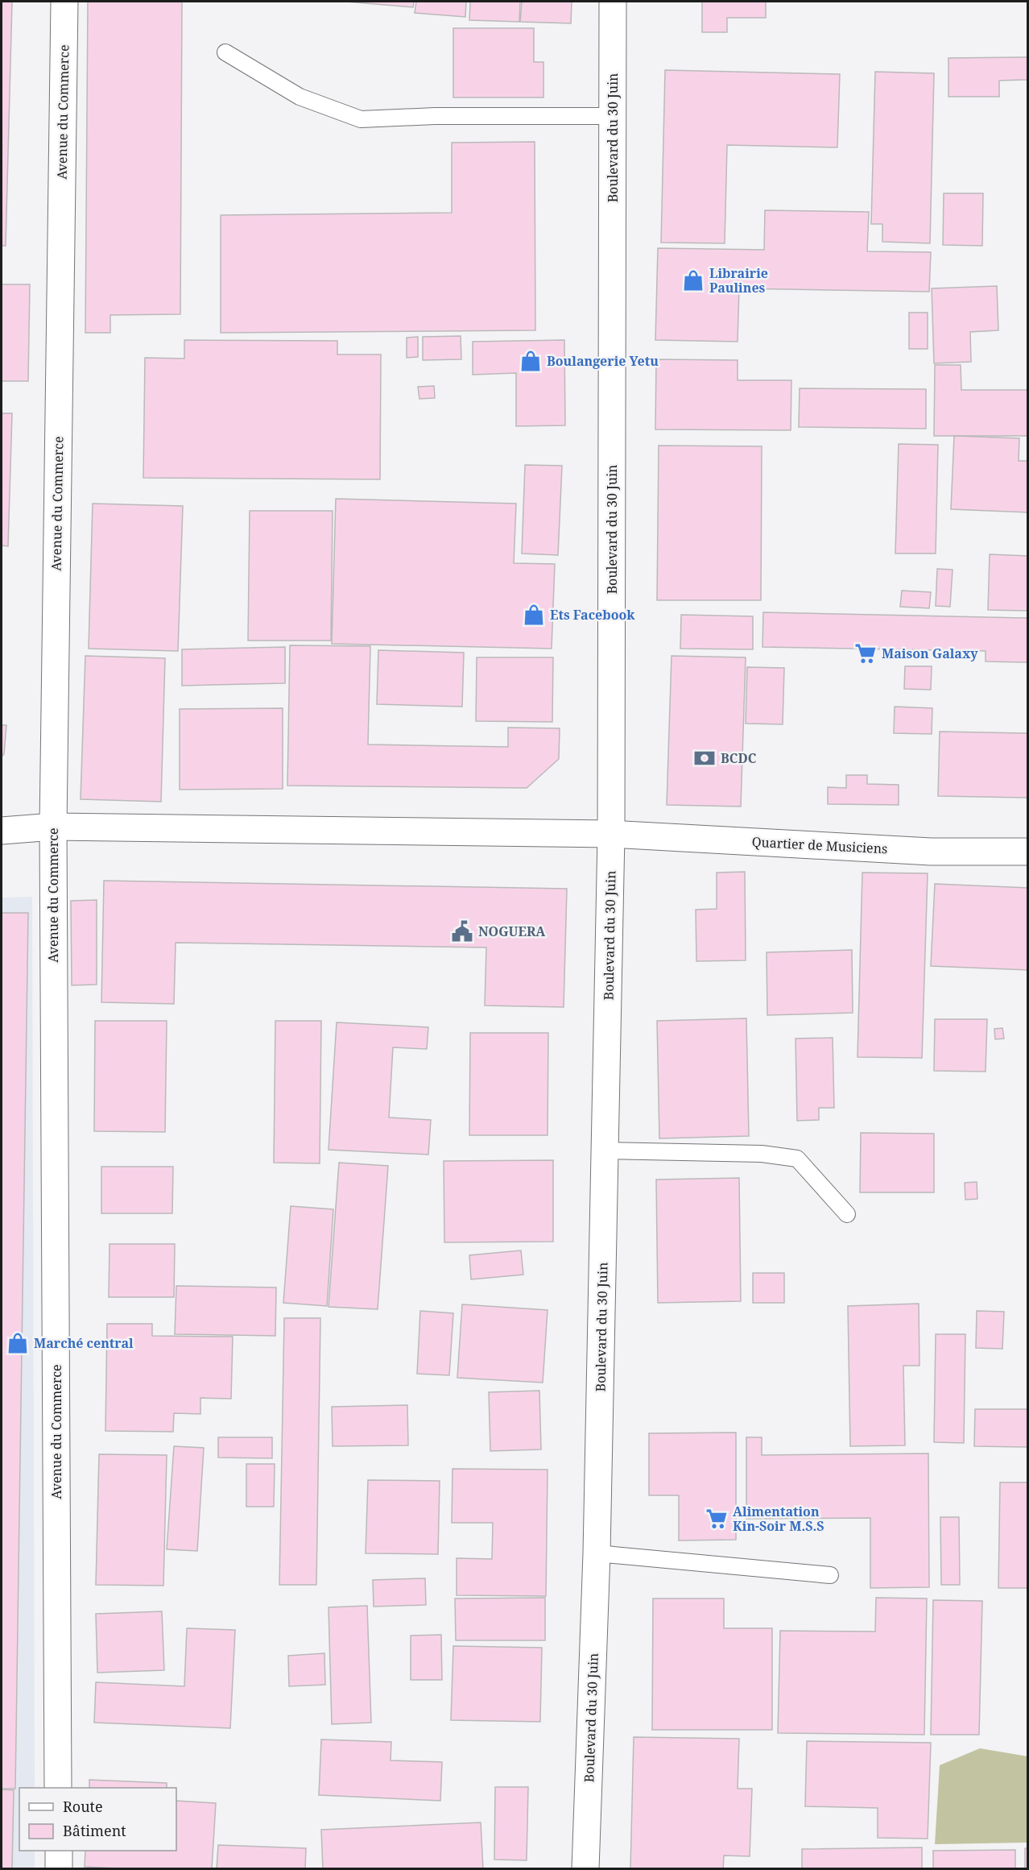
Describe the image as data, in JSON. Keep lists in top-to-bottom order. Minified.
{"streets":{"street":["Avenue du Commerce","Boulevard du 30 Juin","Quartier de Musiciens"]},"crossings":[["Avenue du Commerce","Quartier de Musiciens"],["Boulevard du 30 Juin","Quartier de Musiciens"]],"places":{"shop":["Librairie Paulines","Boulangerie Yetu","Ets Facebook","Marché central"],"supermarket":["Maison Galaxy","Alimentation Kin-Soir M.S.S"],"bank":["BCDC"],"public building":["NOGUERA"]},"legend":["Route","Bâtiment"]}
